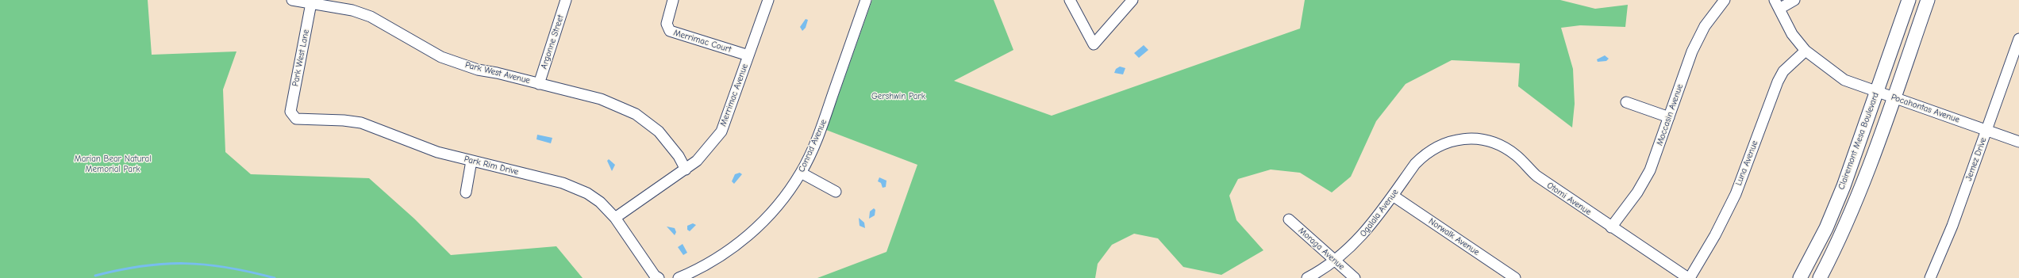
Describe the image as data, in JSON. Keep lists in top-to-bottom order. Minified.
{"streets":{"main road":["Clairemont Mesa Boulevard"],"street":["Merrimac Court","Argonne Street","Park West Lane","Park West Avenue","Merrimac Avenue","Pocahontas Avenue","Moccasin Avenue","Conrad Avenue","Jemez Drive","Luna Avenue","Park Rim Drive","Otomi Avenue","Ogalala Avenue","Norwalk Avenue","Moraga Avenue"]},"crossings":[["Merrimac Court","Merrimac Avenue"],["Argonne Street","Park West Avenue"],["Park West Lane","Park West Avenue"],["Park West Lane","Park Rim Drive"],["Park West Avenue","Merrimac Avenue"],["Merrimac Avenue","Park Rim Drive"],["Pocahontas Avenue","Clairemont Mesa Boulevard"],["Pocahontas Avenue","Jemez Drive"],["Pocahontas Avenue","Luna Avenue"],["Moccasin Avenue","Otomi Avenue"],["Luna Avenue","Otomi Avenue"],["Otomi Avenue","Ogalala Avenue"],["Ogalala Avenue","Norwalk Avenue"],["Ogalala Avenue","Moraga Avenue"]],"parks":["Gershwin Park","Marian Bear Natural Memorial Park"]}
